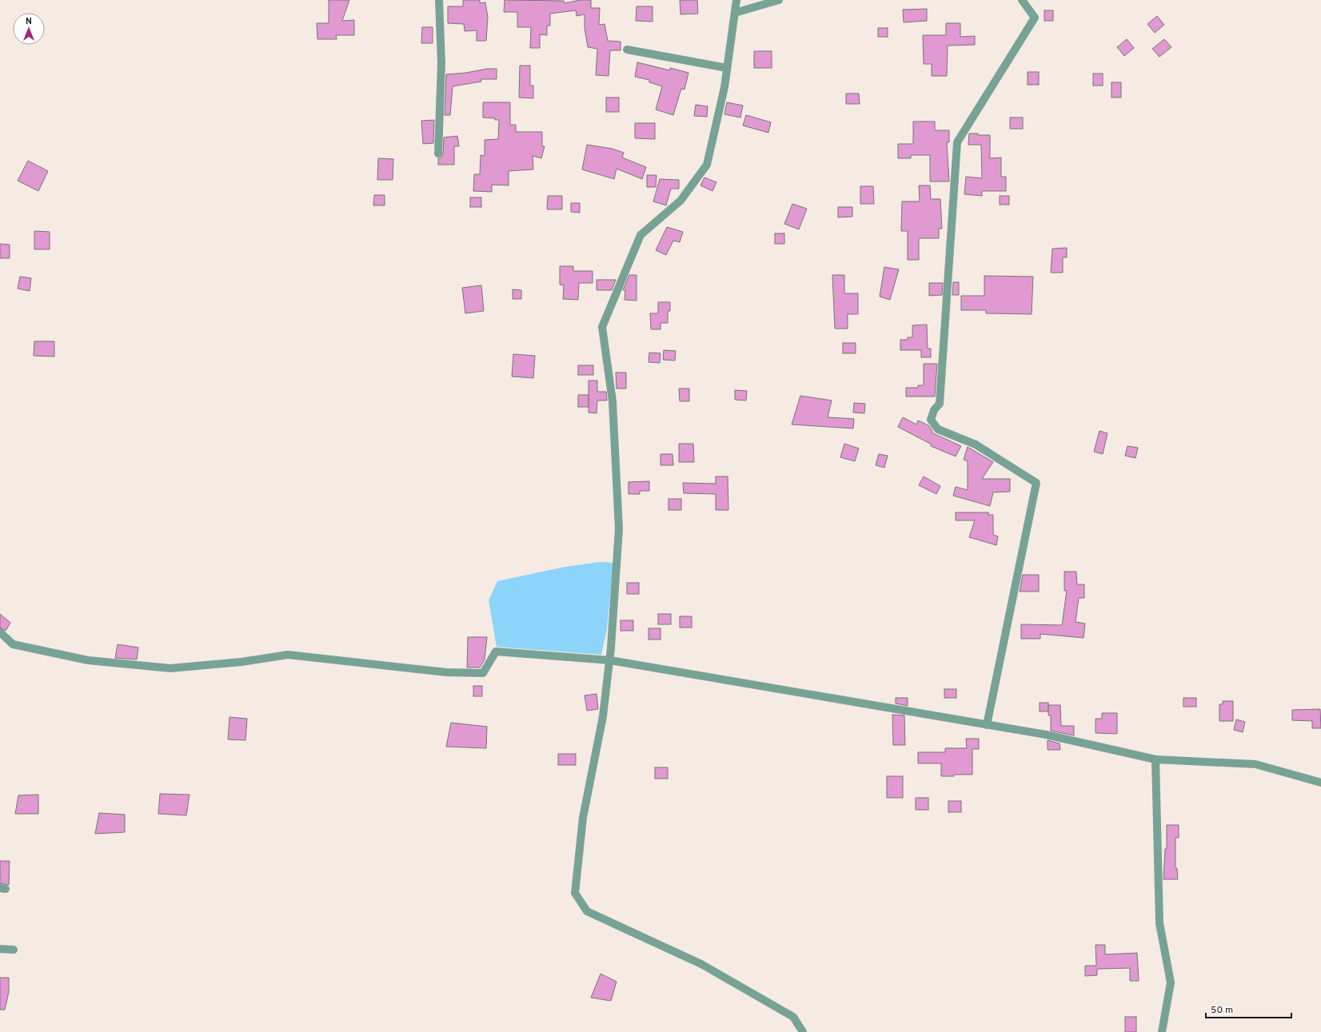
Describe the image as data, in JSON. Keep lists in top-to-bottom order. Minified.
{"scale_bar":"50 m","north":"top"}
